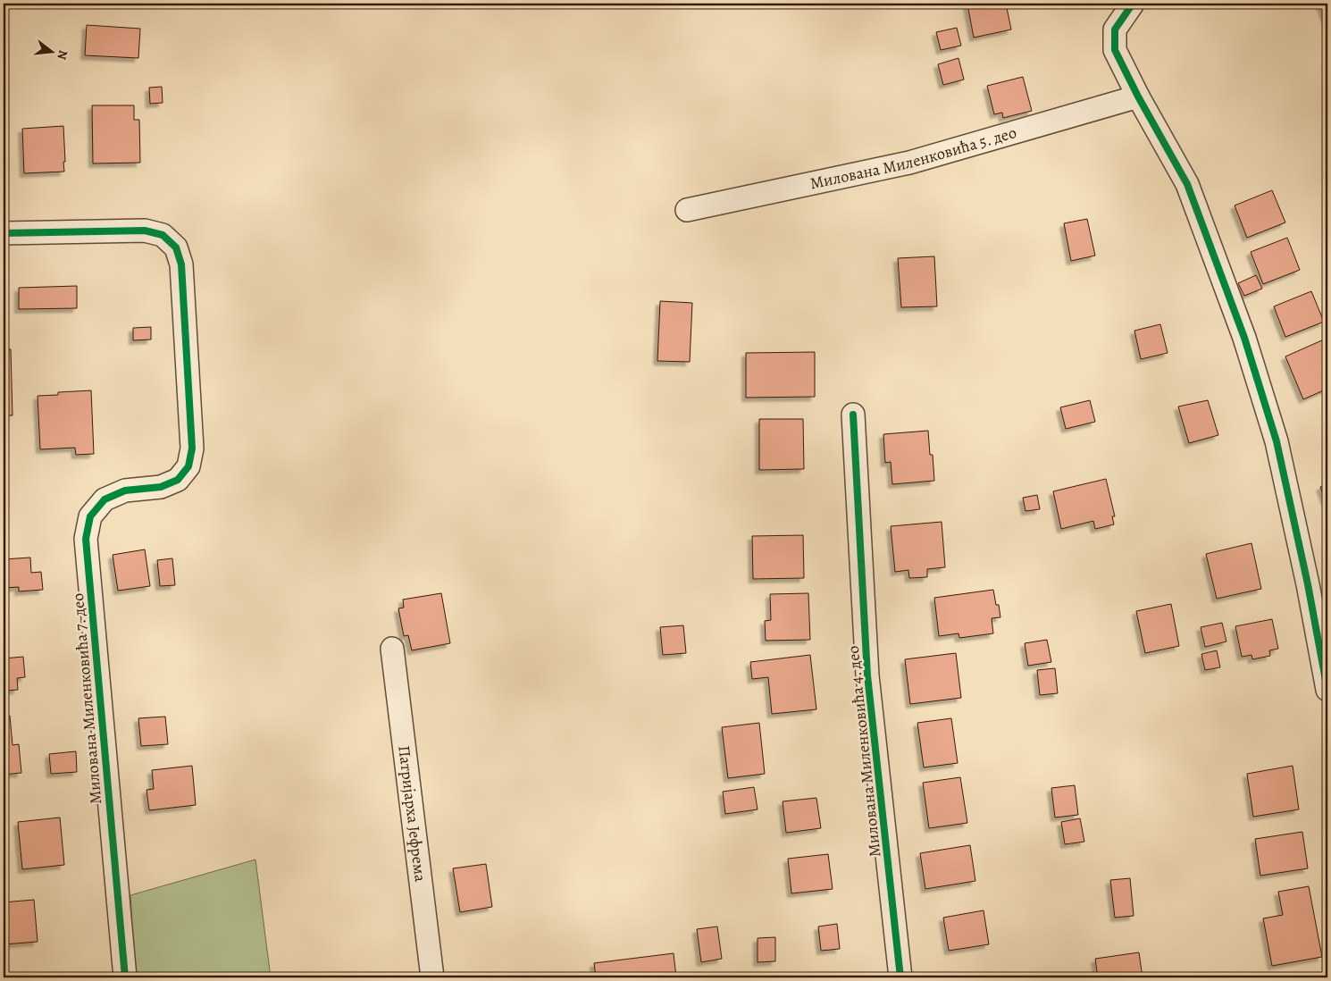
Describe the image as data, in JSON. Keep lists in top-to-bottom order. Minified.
{"streets":{"street":["Милована Миленковића 5. део","Милована Миленковића 7. део","Милована Миленковића 4. део","Патријарха Јефрема"]},"north":"right"}
